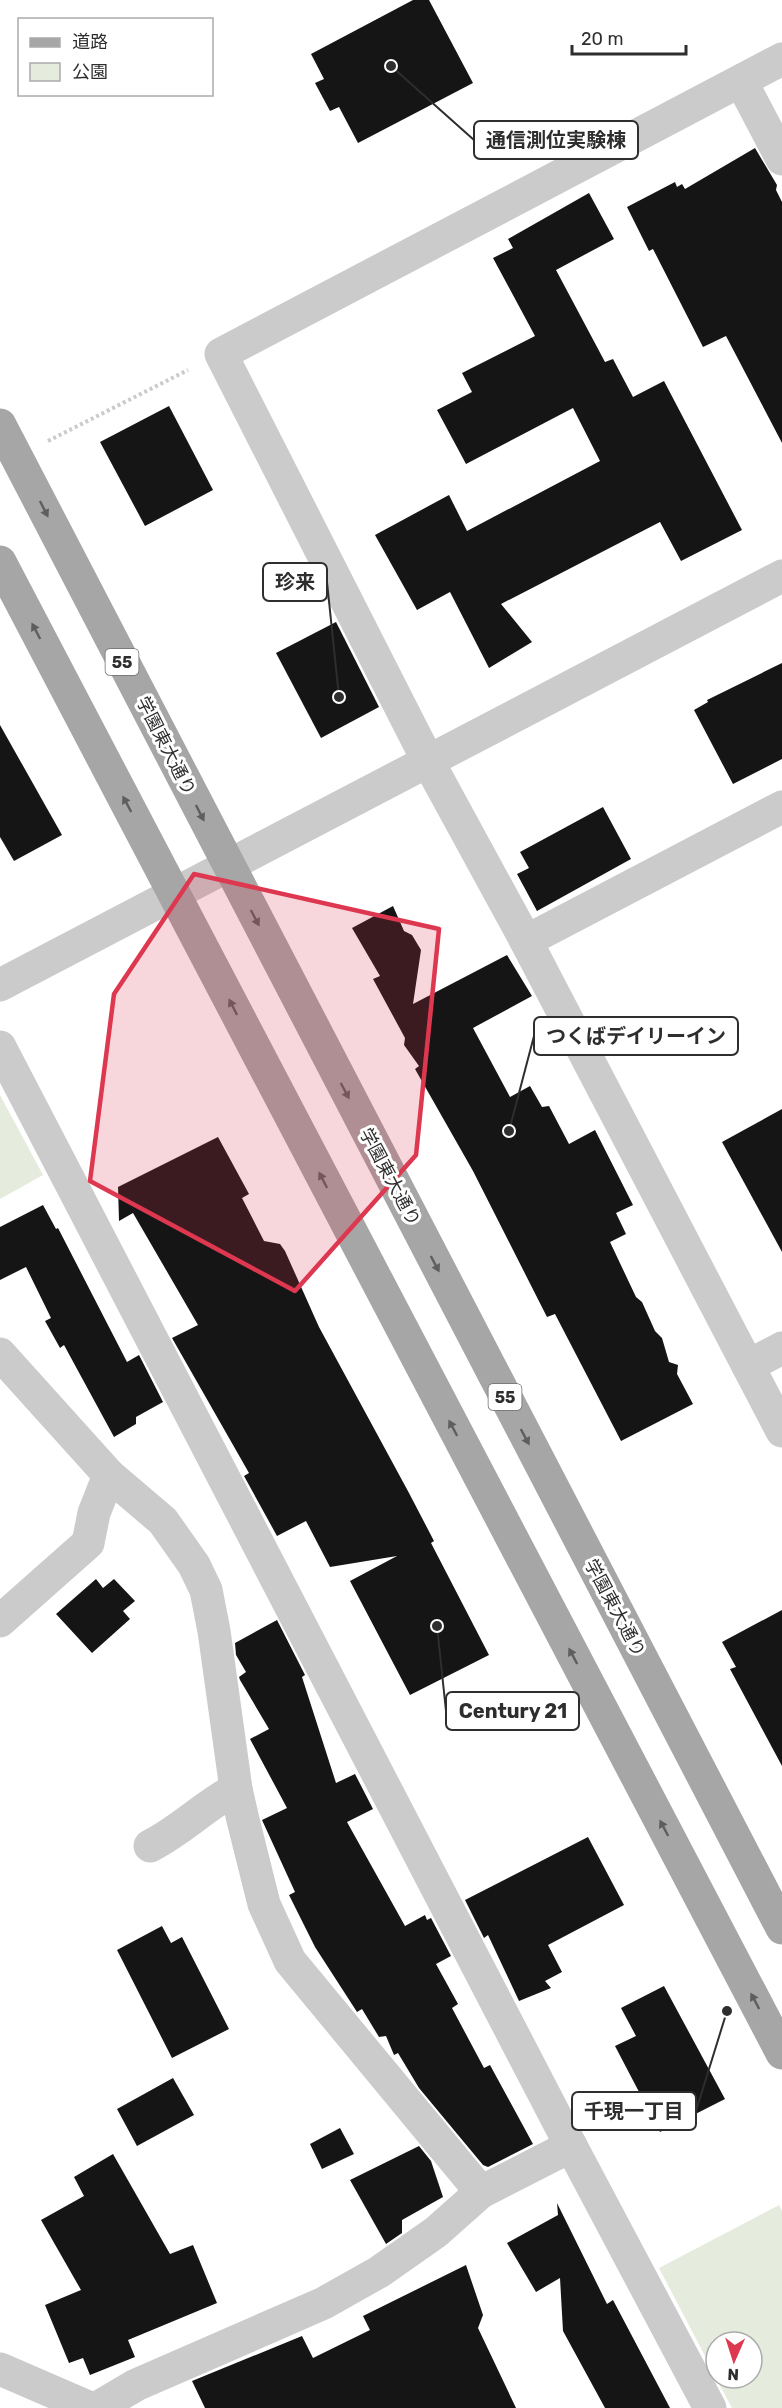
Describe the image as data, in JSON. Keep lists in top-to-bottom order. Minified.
{"streets":{"main road":["55","学園東大通り"]},"places":["通信測位実験棟","珍来","つくばデイリーイン","Century 21","千現一丁目"],"legend":["道路","公園"],"scale_bar":"20 m","north":"bottom"}
